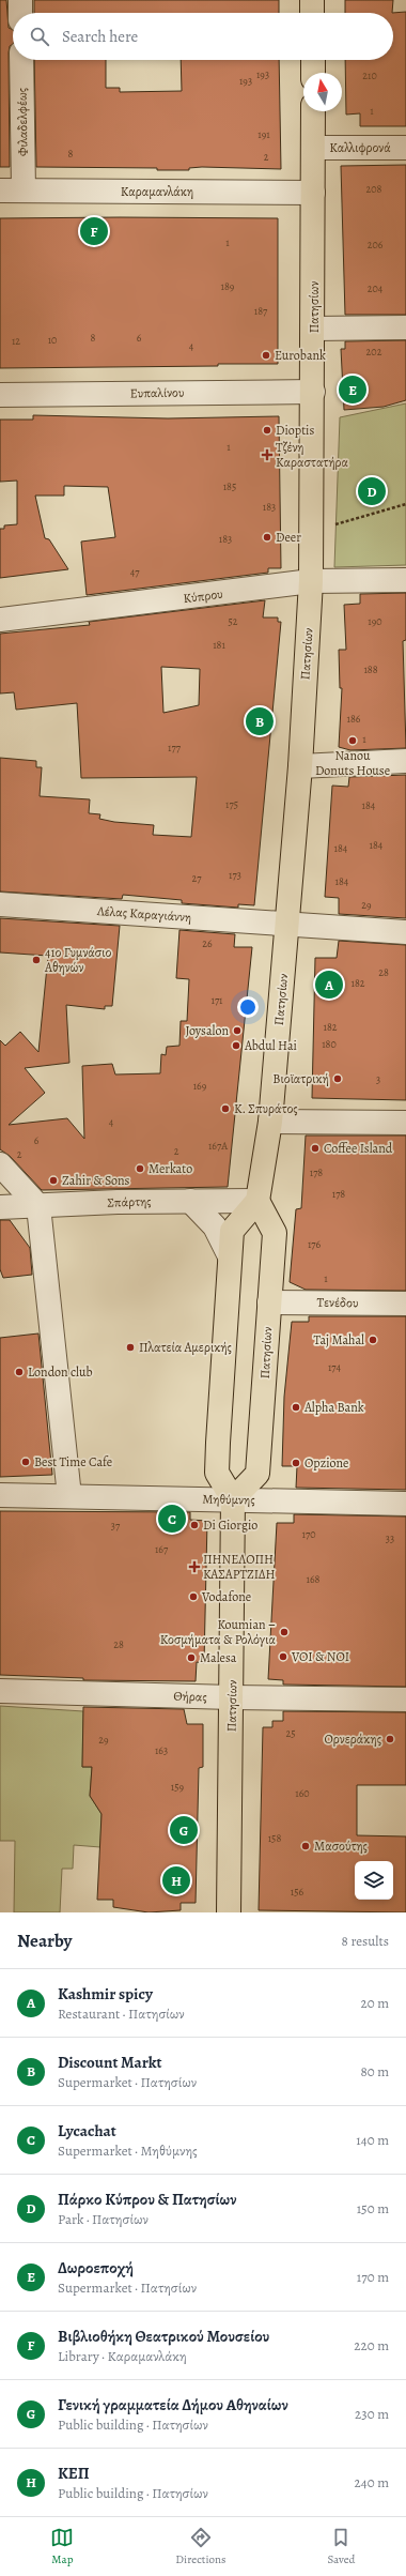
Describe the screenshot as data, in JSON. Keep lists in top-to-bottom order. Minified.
{"streets":{"main road":["Πατησίων"],"street":["Φιλαδελφέως","Καλλιφρονά","Καραμανλάκη","Ευπαλίνου","Κύπρου","Λέλας Καραγιάννη","Σπάρτης","Τενέδου","Μηθύμνης","Θήρας"]},"crossings":[["Φιλαδελφέως","Καραμανλάκη"],["Καλλιφρονά","Πατησίων"],["Καραμανλάκη","Πατησίων"],["Πατησίων","Ευπαλίνου"],["Πατησίων","Κύπρου"],["Πατησίων","Λέλας Καραγιάννη"],["Πατησίων","Σπάρτης"],["Πατησίων","Τενέδου"],["Πατησίων","Μηθύμνης"],["Πατησίων","Θήρας"]],"places":{"other":["Eurobank","Dioptis","Deer","Nanou Donuts House","41ο Γυμνάσιο Αθηνών","Joysalon","Abdul Hai","Βιοϊατρική","Κ. Σπυράτος","Coffee Island","Merkato","Zahir & Sons","Taj Mahal","Πλατεία Αμερικής","London club","Alpha Bank","Best Time Cafe","Opzione","Di Giorgio","Vodafone","Koumian – Κοσμήματα & Ρολόγια","VOI & NOI","Malesa","Ορνεράκης","Μασούτης"],"health":["Τζένη Καραστατήρα","ΠΗΝΕΛΟΠΗ ΚΑΣΑΡΤΖΙΔΗ"]},"house_numbers":["193","210","193","1","191","8","2","208","1","206","189","204","187","8","6","10","12","4","202","1","185","183","183","47","52","190","181","188","186","1","177","175","184","184","184","173","27","184","29","26","28","182","171","182","180","3","169","4","6","167Α","2","2","178","178","176","1","174","37","170","33","167","168","28","25","29","163","159","160","158","156"],"north":"top","page":{"search":"Search here","pins":["F","E","D","B","A","C","G","H"],"heading":["Nearby","8 results"],"list":[{"mark":"A","name":"Kashmir spicy","note":"Restaurant · Πατησίων","value":"20 m"},{"mark":"B","name":"Discount Markt","note":"Supermarket · Πατησίων","value":"80 m"},{"mark":"C","name":"Lycachat","note":"Supermarket · Μηθύμνης","value":"140 m"},{"mark":"D","name":"Πάρκο Κύπρου & Πατησίων","note":"Park · Πατησίων","value":"150 m"},{"mark":"E","name":"Δωροεποχή","note":"Supermarket · Πατησίων","value":"170 m"},{"mark":"F","name":"Βιβλιοθήκη Θεατρικού Μουσείου","note":"Library · Καραμανλάκη","value":"220 m"},{"mark":"G","name":"Γενική γραμματεία Δήμου Αθηναίων","note":"Public building · Πατησίων","value":"230 m"},{"mark":"H","name":"ΚΕΠ","note":"Public building · Πατησίων","value":"240 m"}],"nav":["Map","Directions","Saved"]}}
